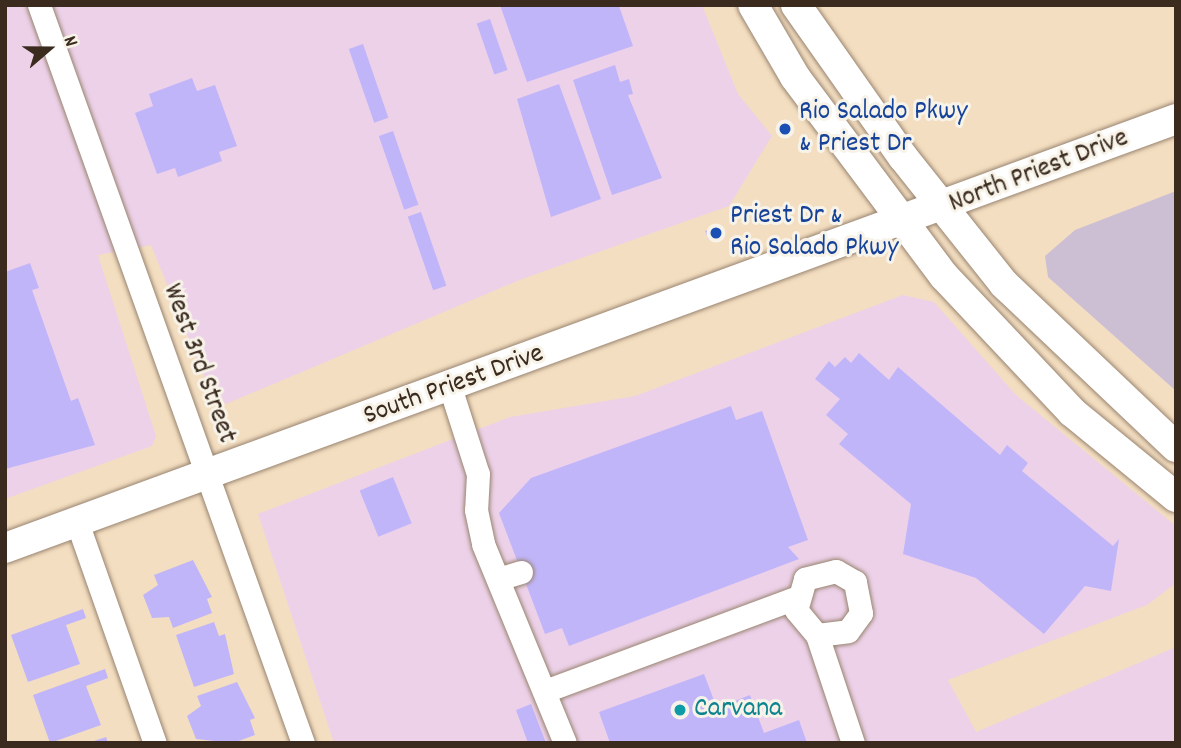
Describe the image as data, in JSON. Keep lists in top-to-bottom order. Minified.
{"streets":{"main road":["North Priest Drive","South Priest Drive"],"street":["West 3rd Street"]},"crossings":[["North Priest Drive","South Priest Drive"],["West 3rd Street","South Priest Drive"]],"places":["Rio Salado Pkwy & Priest Dr","Priest Dr & Rio Salado Pkwy","Carvana"],"north":"right"}
